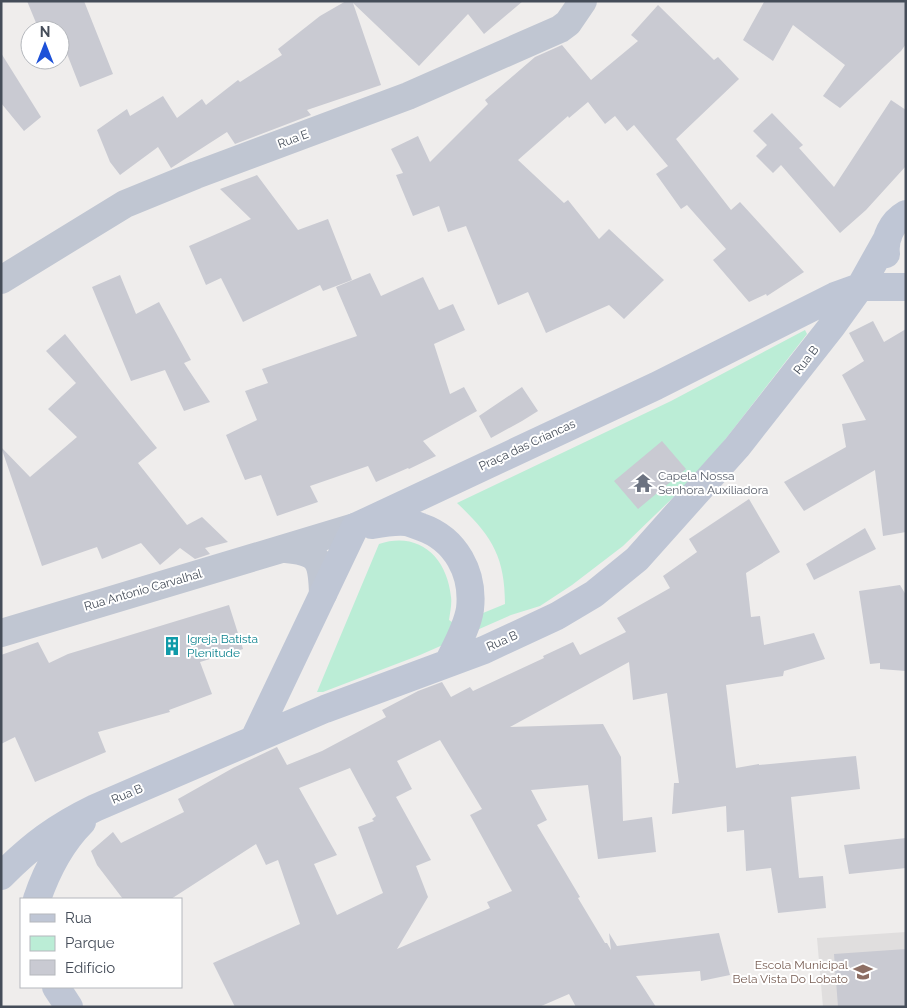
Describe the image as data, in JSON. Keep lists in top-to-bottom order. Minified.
{"streets":{"street":["Rua E","Rua B","Praça das Criancas","Rua Antonio Carvalhal"]},"crossings":[["Rua B","Praça das Criancas"],["Praça das Criancas","Rua Antonio Carvalhal"]],"places":{"temple":["Capela Nossa Senhora Auxiliadora"],"building":["Igreja Batista Plenitude"],"school or university":["Escola Municipal Bela Vista Do Lobato"]},"legend":["Rua","Parque","Edifício"],"north":"top"}
